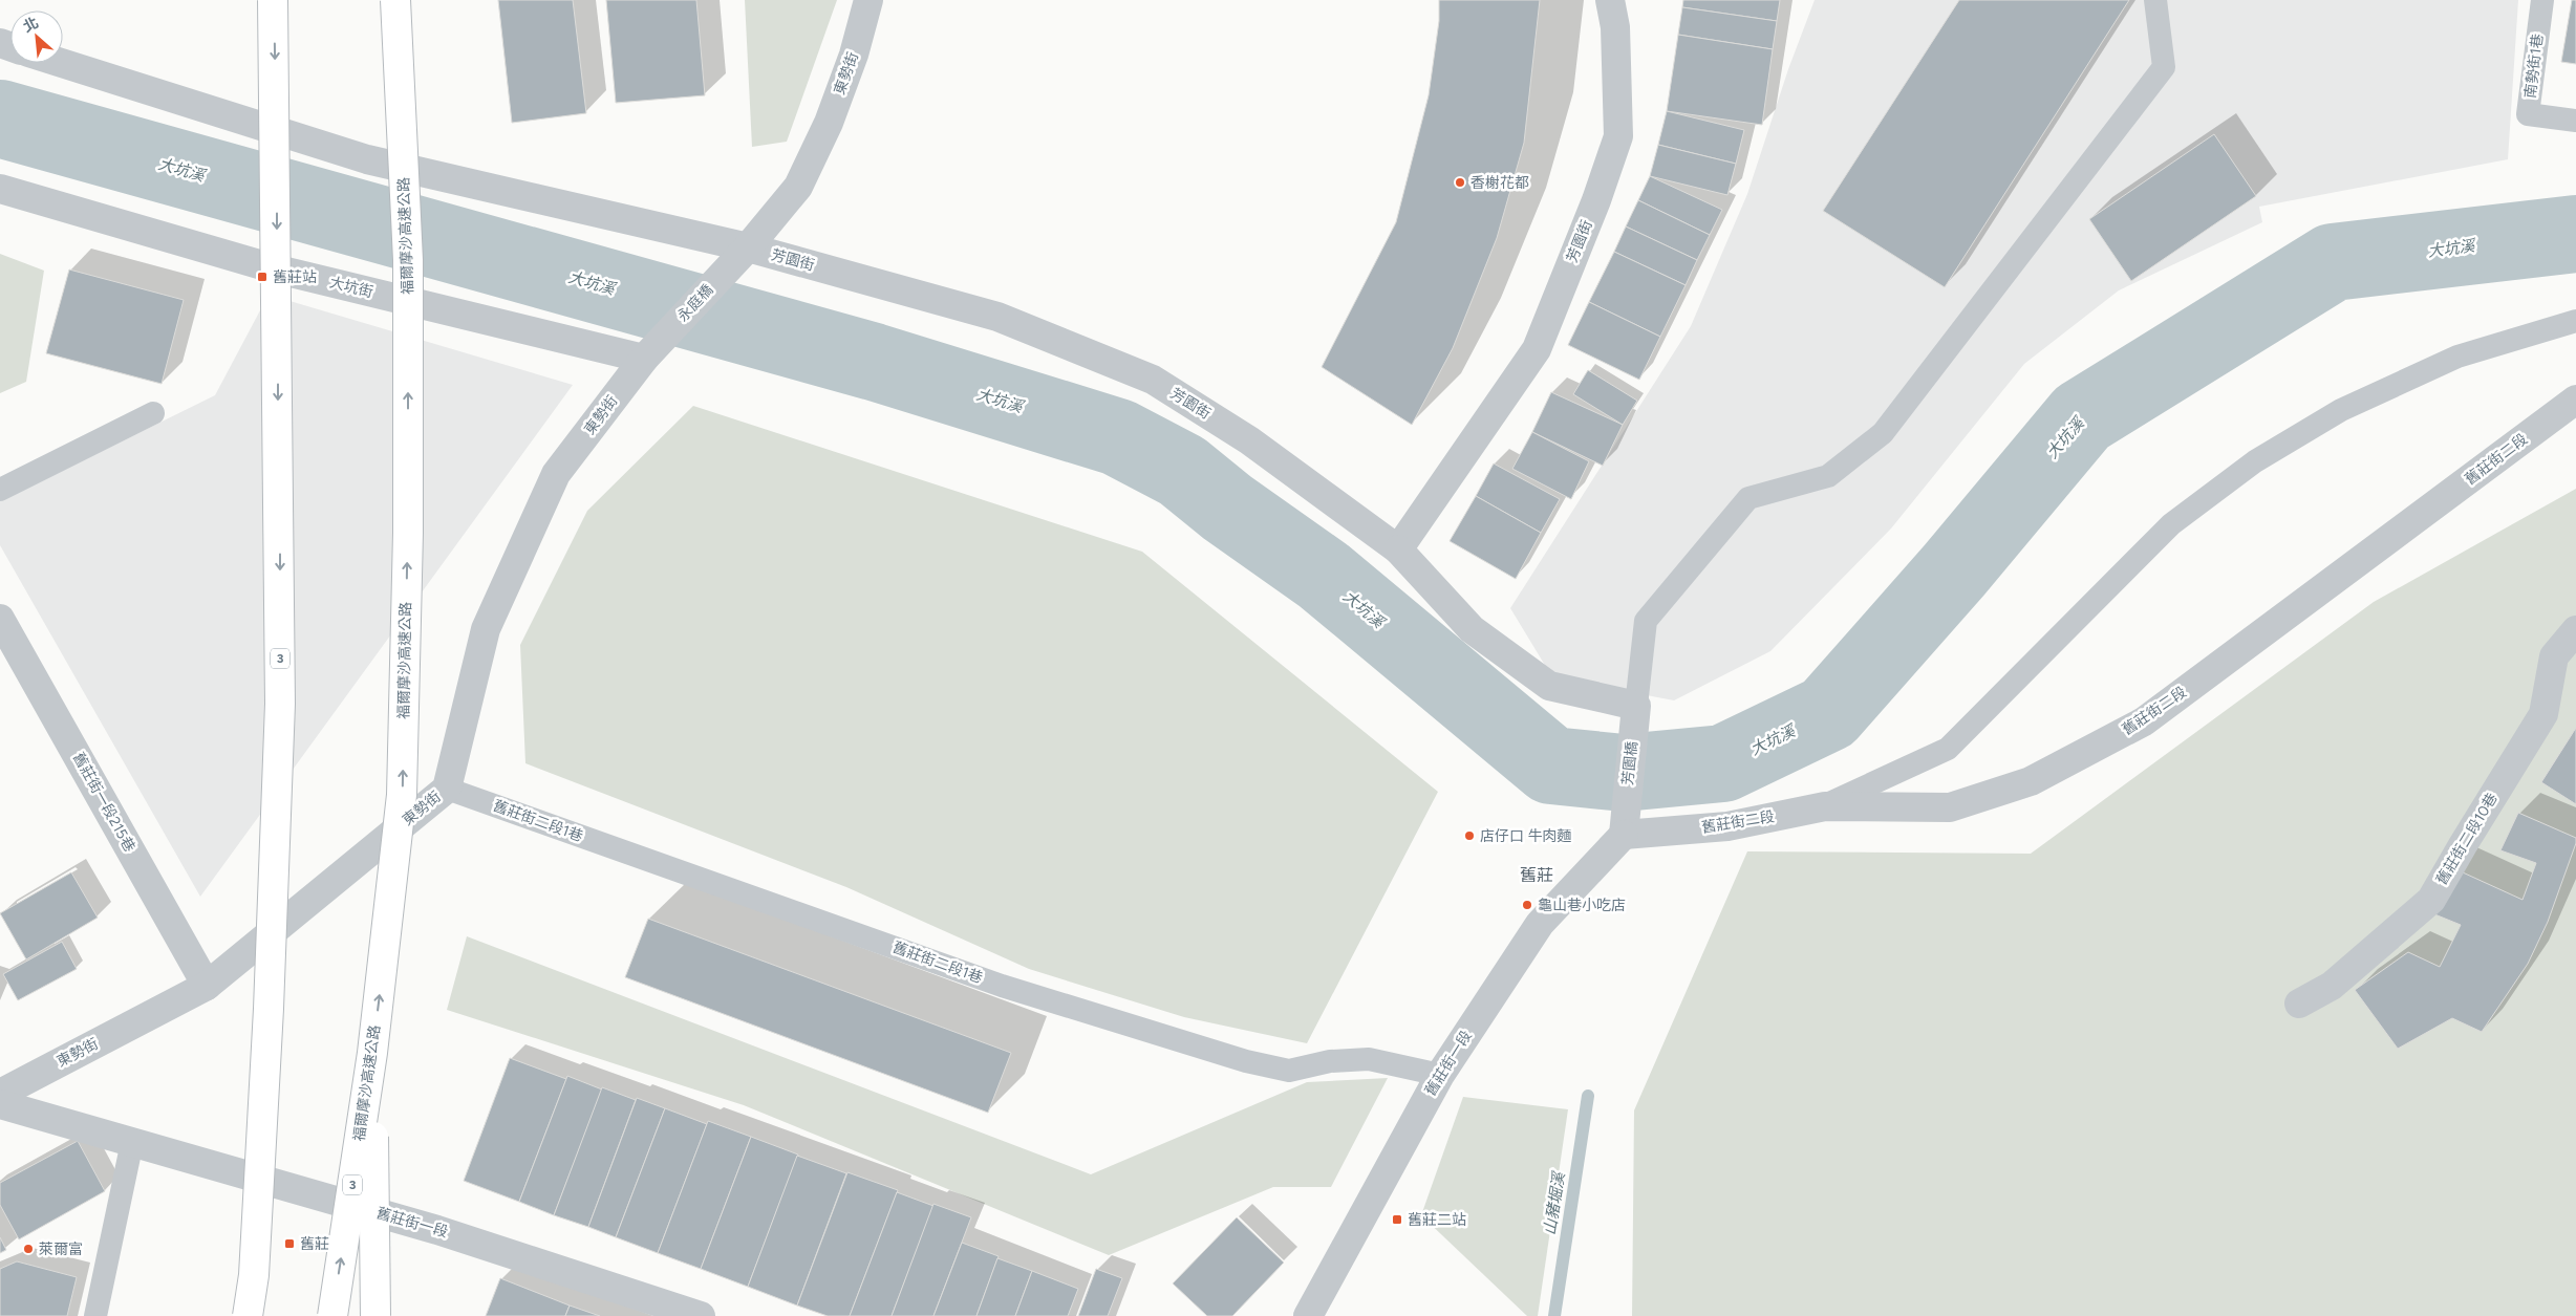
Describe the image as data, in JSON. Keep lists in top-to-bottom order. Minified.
{"streets":{"highway":["福爾摩沙高速公路","3"],"street":["東勢街","芳園街","大坑街","永庭橋","舊莊街二段","芳園橋","舊莊街一段215巷","舊莊街二段10巷","舊莊街一段"],"lane":["南勢街1巷","舊莊街二段1巷"]},"crossings":[["東勢街","芳園街"],["東勢街","大坑街"],["東勢街","永庭橋"],["東勢街","舊莊街一段215巷"],["東勢街","舊莊街二段1巷"],["芳園街","永庭橋"],["大坑街","永庭橋"],["舊莊街二段","芳園橋"],["舊莊街二段","舊莊街一段"],["芳園橋","舊莊街一段"],["舊莊街二段1巷","舊莊街一段"]],"districts":["舊莊"],"water":["大坑溪","山豬堀溪"],"places":{"other":["香榭花都","店仔口 牛肉麵","龜山巷小吃店","萊爾富"],"transit":["舊莊站","舊莊二站","舊莊"]},"north":"top left"}
